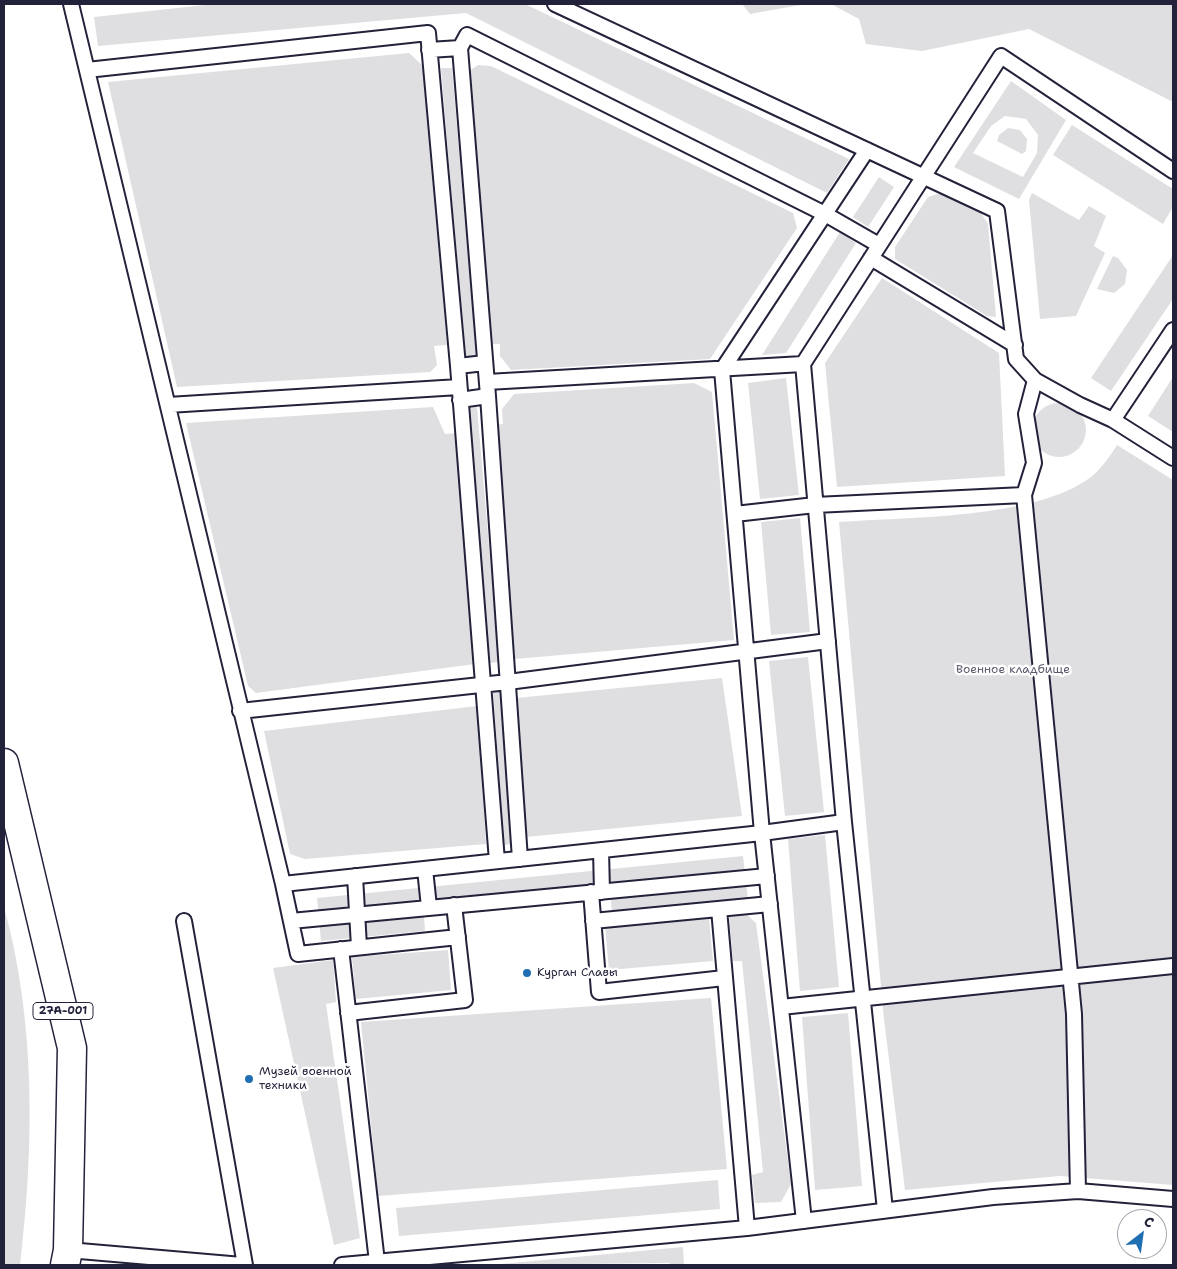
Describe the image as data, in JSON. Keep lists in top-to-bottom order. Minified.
{"streets":{"main road":["27А-001"]},"parks":["Военное кладбище"],"places":["Курган Славы","Музей военной техники"],"north":"top right"}
